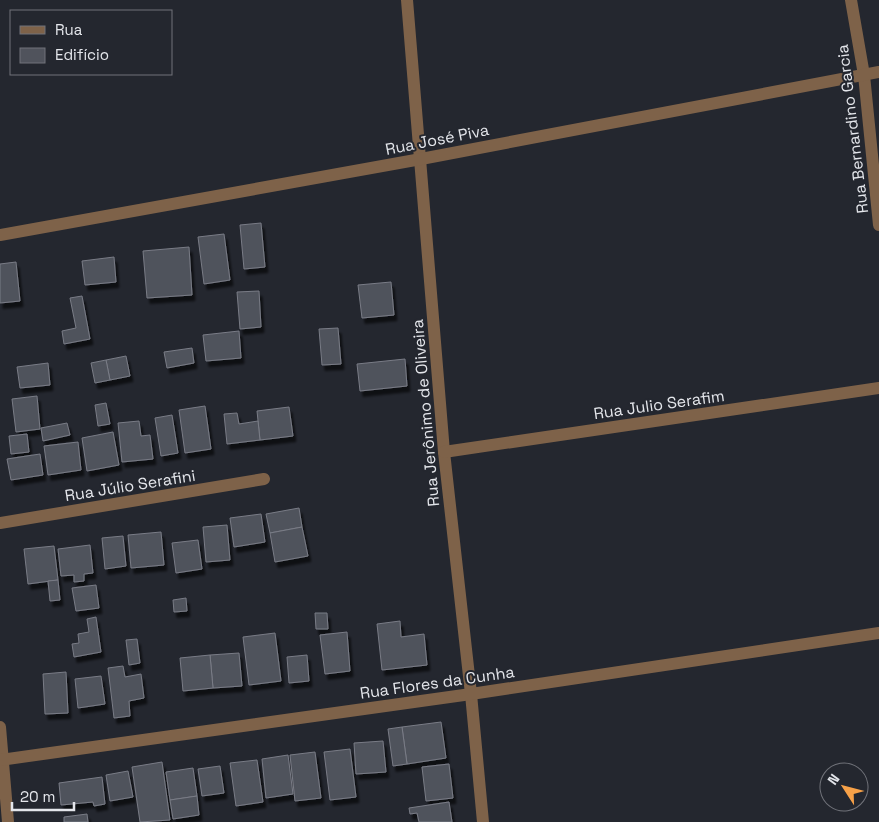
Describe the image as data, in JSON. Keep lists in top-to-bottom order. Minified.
{"streets":{"street":["Rua Bernardino Garcia","Rua José Piva","Rua Julio Serafim","Rua Jerônimo de Oliveira","Rua Júlio Serafini","Rua Flores da Cunha"]},"crossings":[["Rua Bernardino Garcia","Rua José Piva"],["Rua José Piva","Rua Jerônimo de Oliveira"],["Rua Julio Serafim","Rua Jerônimo de Oliveira"],["Rua Jerônimo de Oliveira","Rua Flores da Cunha"]],"legend":["Rua","Edifício"],"scale_bar":"20 m","north":"top left"}
